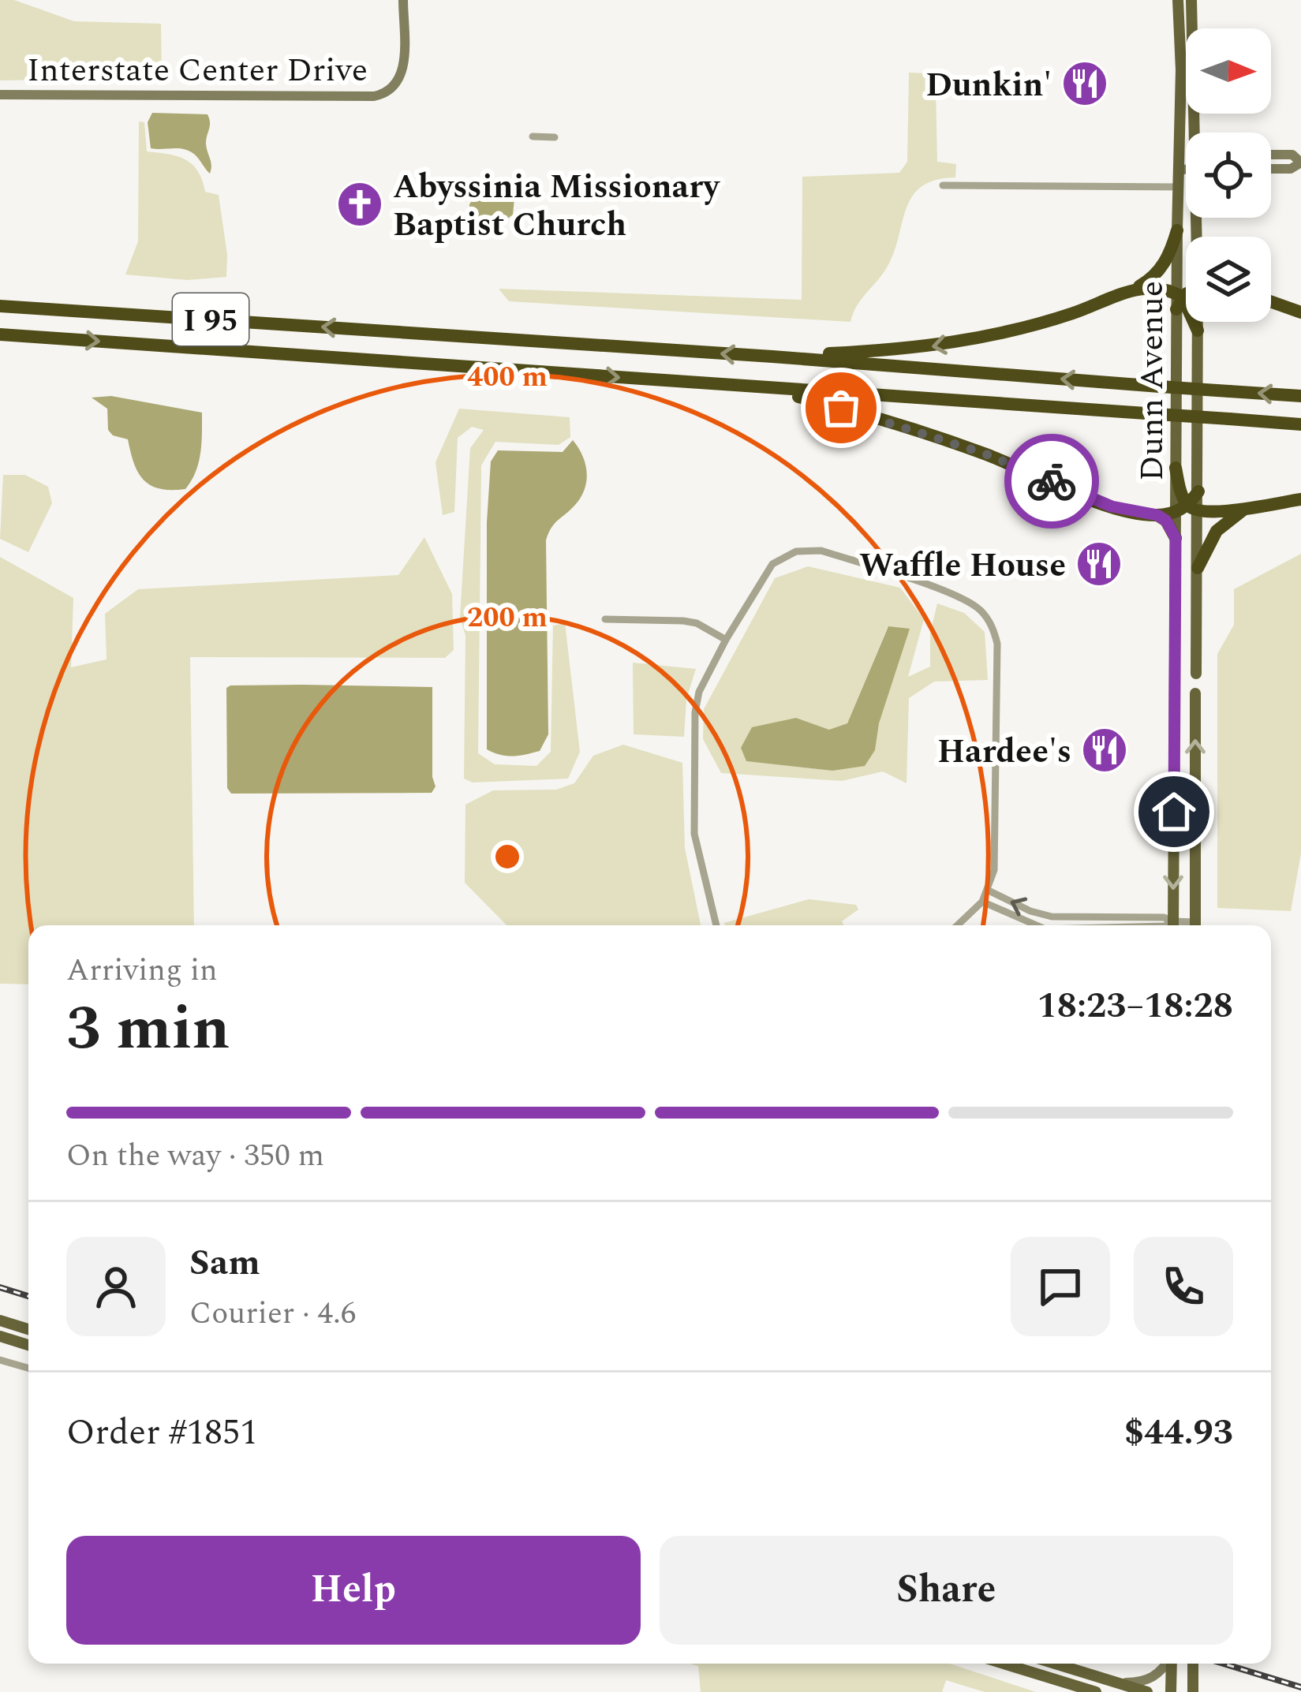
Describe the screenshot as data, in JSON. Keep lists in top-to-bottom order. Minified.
{"streets":{"highway":["I 95"],"main road":["Dunn Avenue"],"street":["Interstate Center Drive"]},"places":{"restaurant":["Dunkin'","Waffle House","Hardee's"],"church":["Abyssinia Missionary Baptist Church"]},"north":"right","page":{"heading":["3 min","Arriving in","18:23–18:28"],"panel":["Sam","Courier · 4.6","Order #1851","$44.93"],"bar":"On the way · 350 m","buttons":["Help","Share"]},"rings":["400 m","200 m"]}
